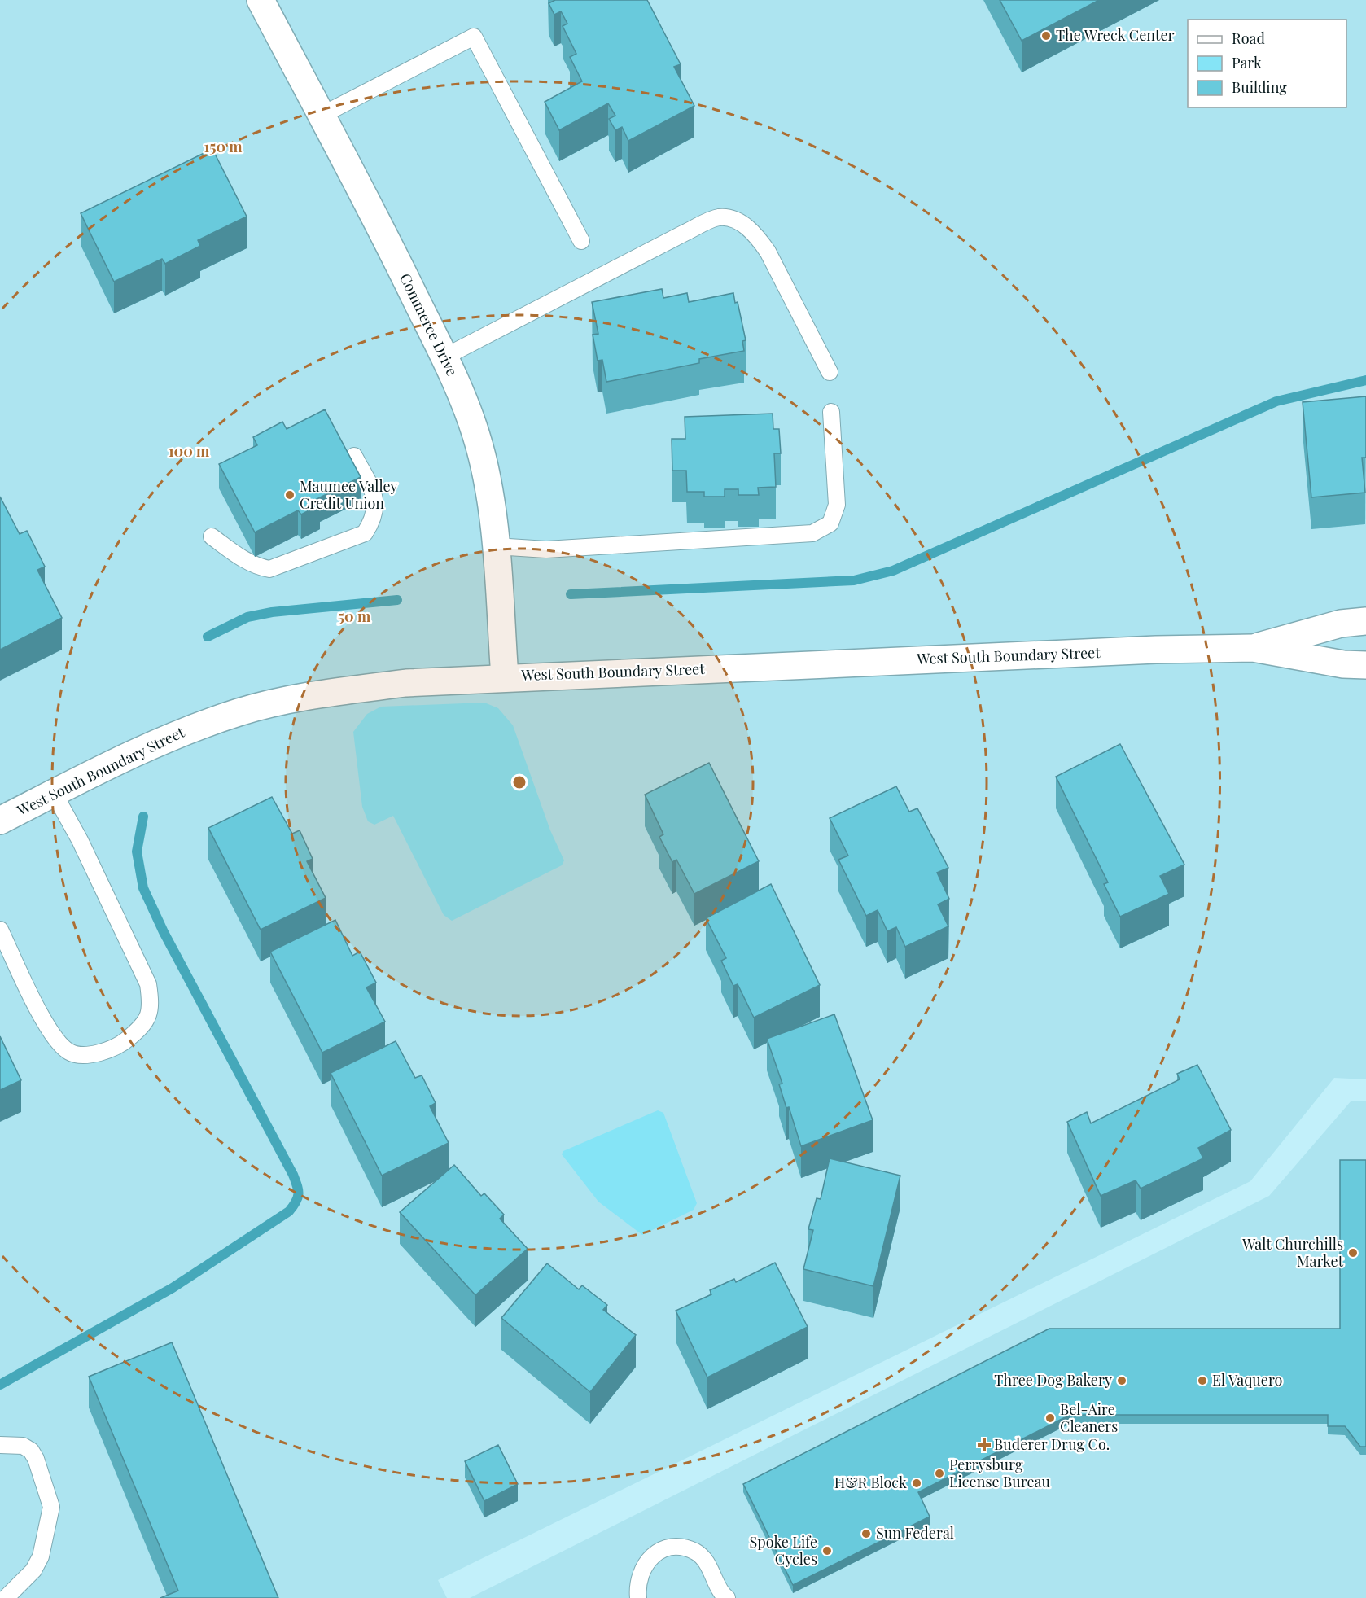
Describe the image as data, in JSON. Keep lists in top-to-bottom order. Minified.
{"streets":{"street":["Commerce Drive","West South Boundary Street"]},"crossings":[["Commerce Drive","West South Boundary Street"]],"places":{"other":["The Wreck Center","Maumee Valley Credit Union","Walt Churchills Market","Three Dog Bakery","El Vaquero","Bel-Aire Cleaners","Perrysburg License Bureau","H&R Block","Sun Federal","Spoke Life Cycles"],"health":["Buderer Drug Co."]},"legend":["Road","Park","Building"],"rings":["150 m","100 m","50 m"]}
